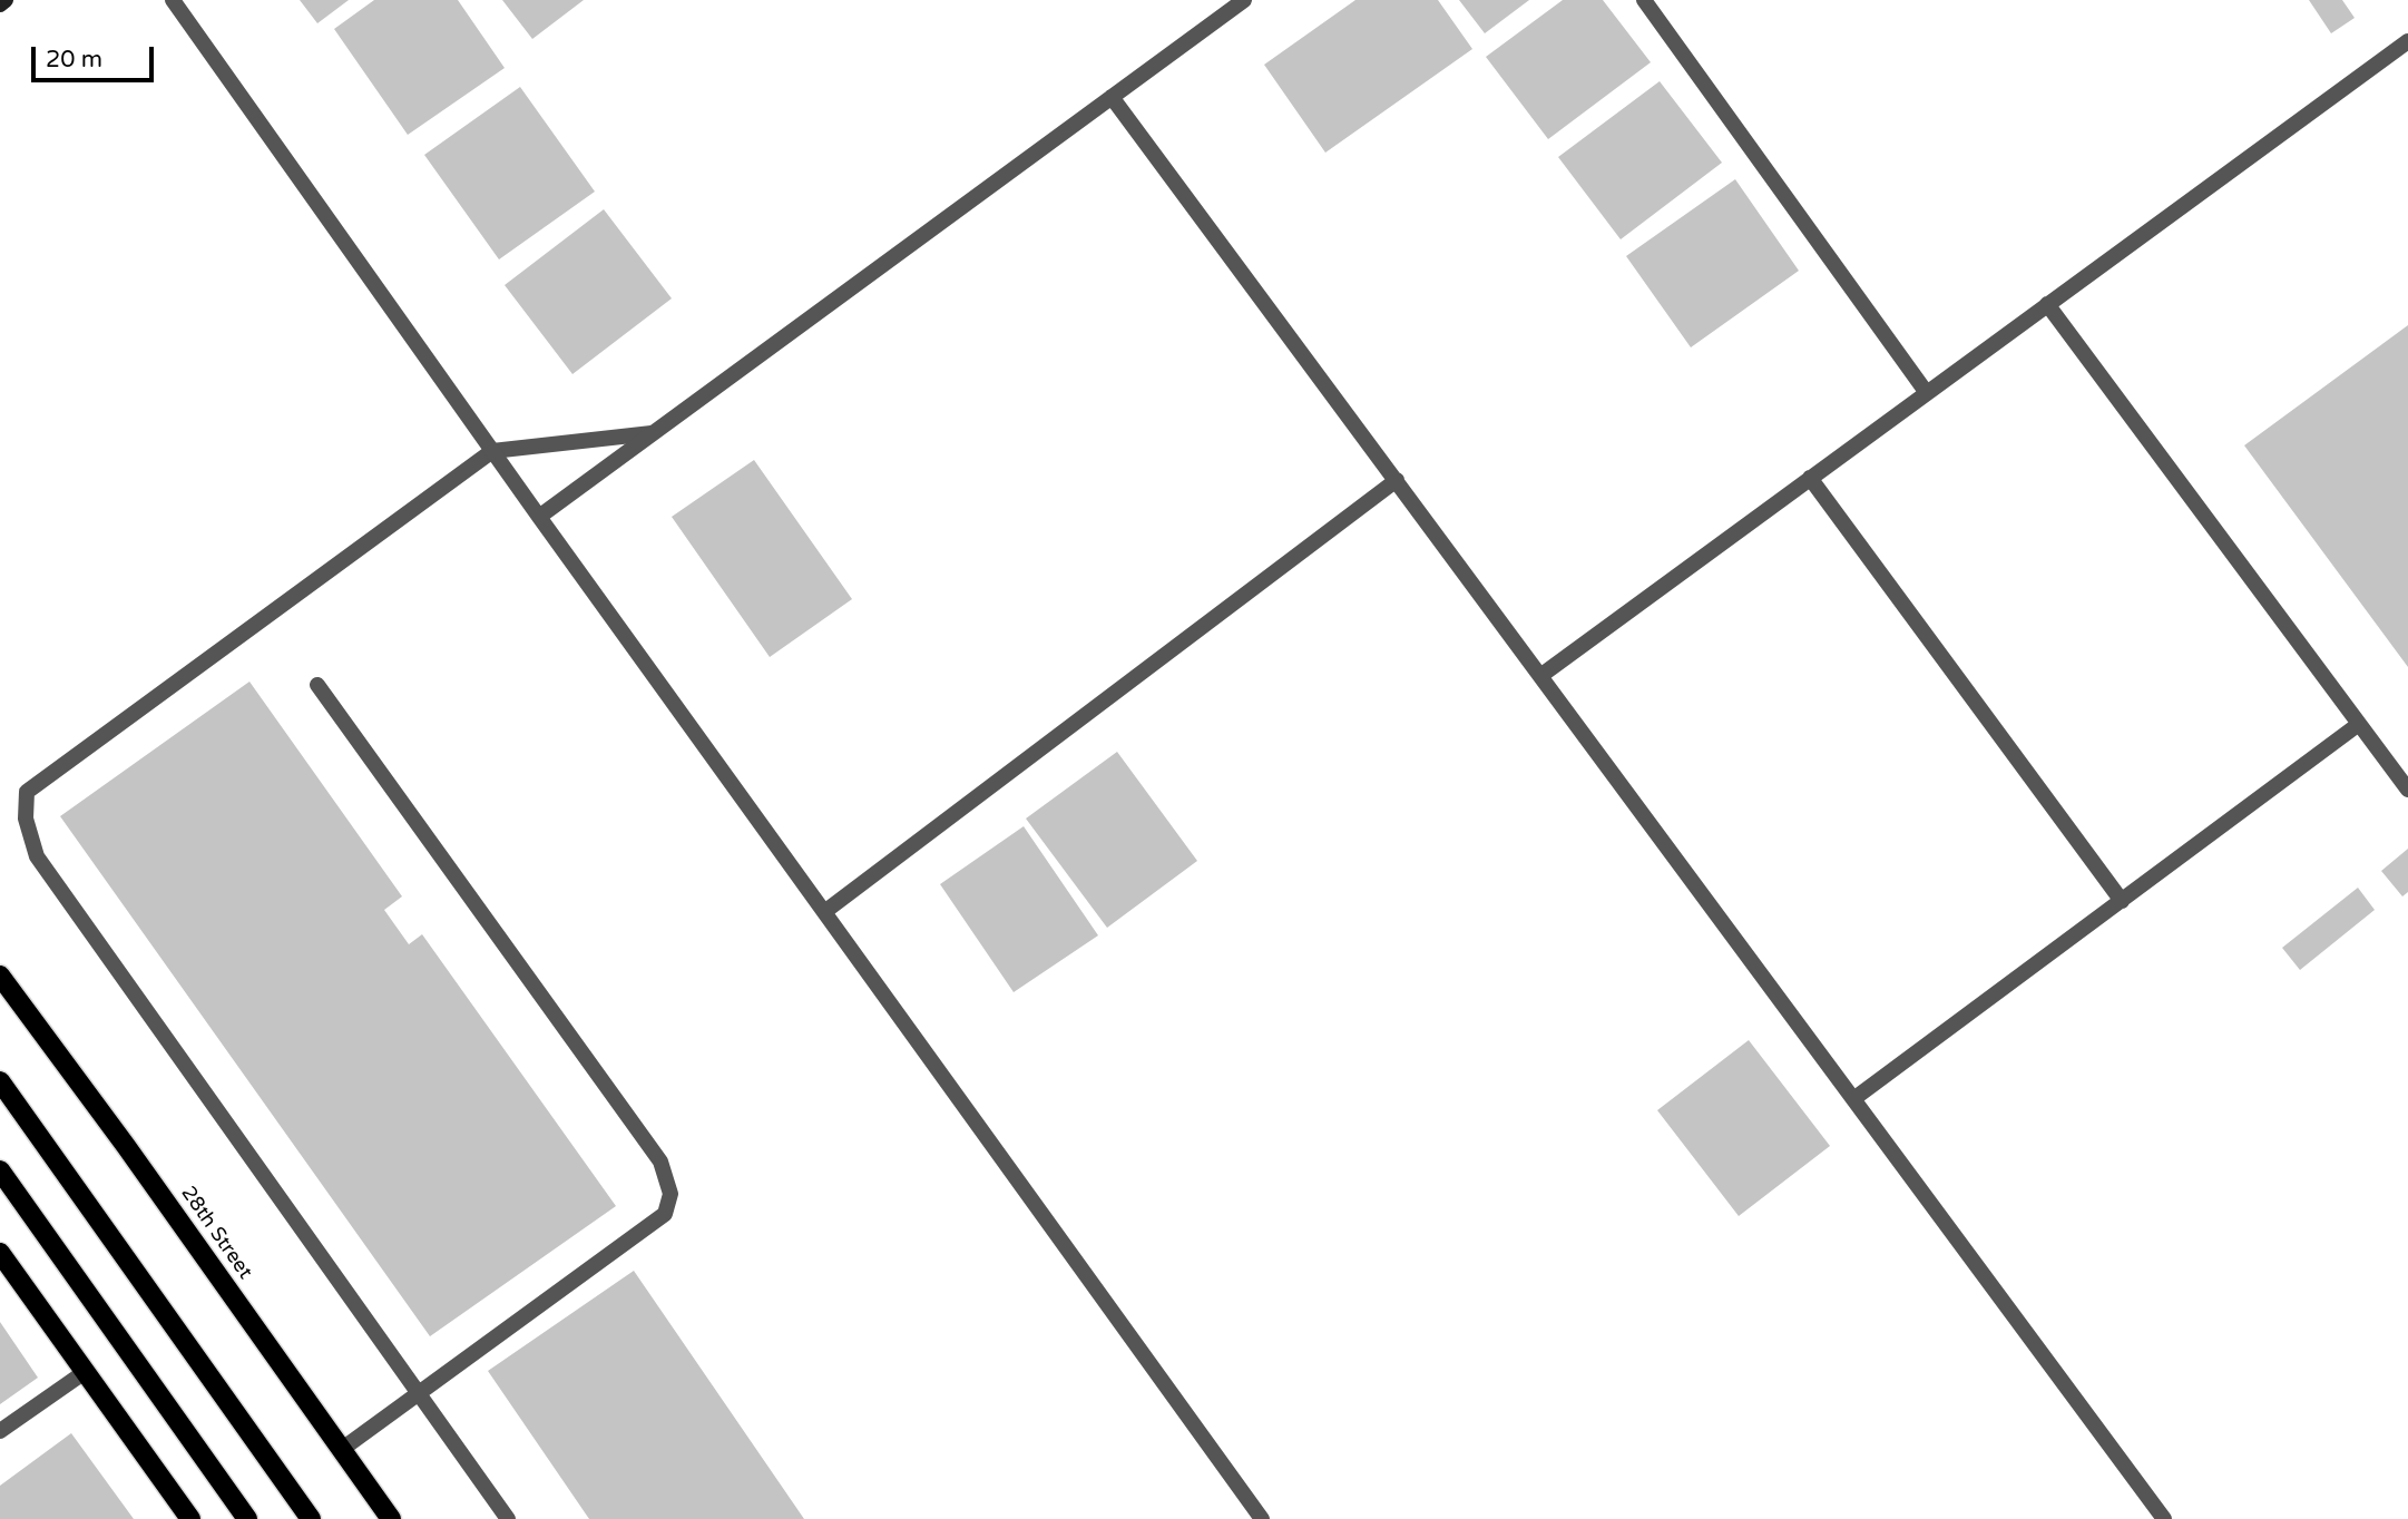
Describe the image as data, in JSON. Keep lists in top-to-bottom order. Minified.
{"streets":{"main road":["28th Street"]},"scale_bar":"20 m"}
